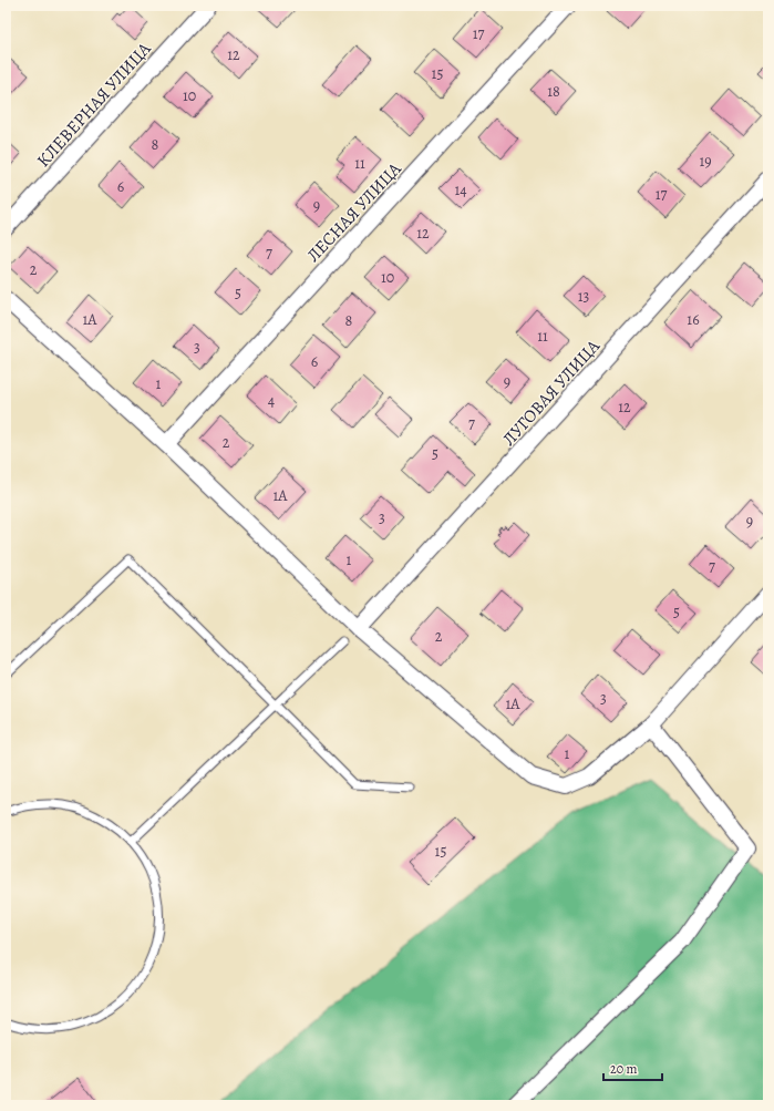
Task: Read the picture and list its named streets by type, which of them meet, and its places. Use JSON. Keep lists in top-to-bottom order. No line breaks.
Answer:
{"streets":{"street":["КЛЕВЕРНАЯ УЛИЦА","ЛЕСНАЯ УЛИЦА","ЛУГОВАЯ УЛИЦА"]},"house_numbers":["17","12","15","18","10","8","19","11","6","14","17","9","12","7","2","10","5","13","1А","16","8","11","3","6","9","1","4","12","7","2","5","1А","3","9","1","7","5","2","3","1А","1","15"],"scale_bar":"20 m"}
